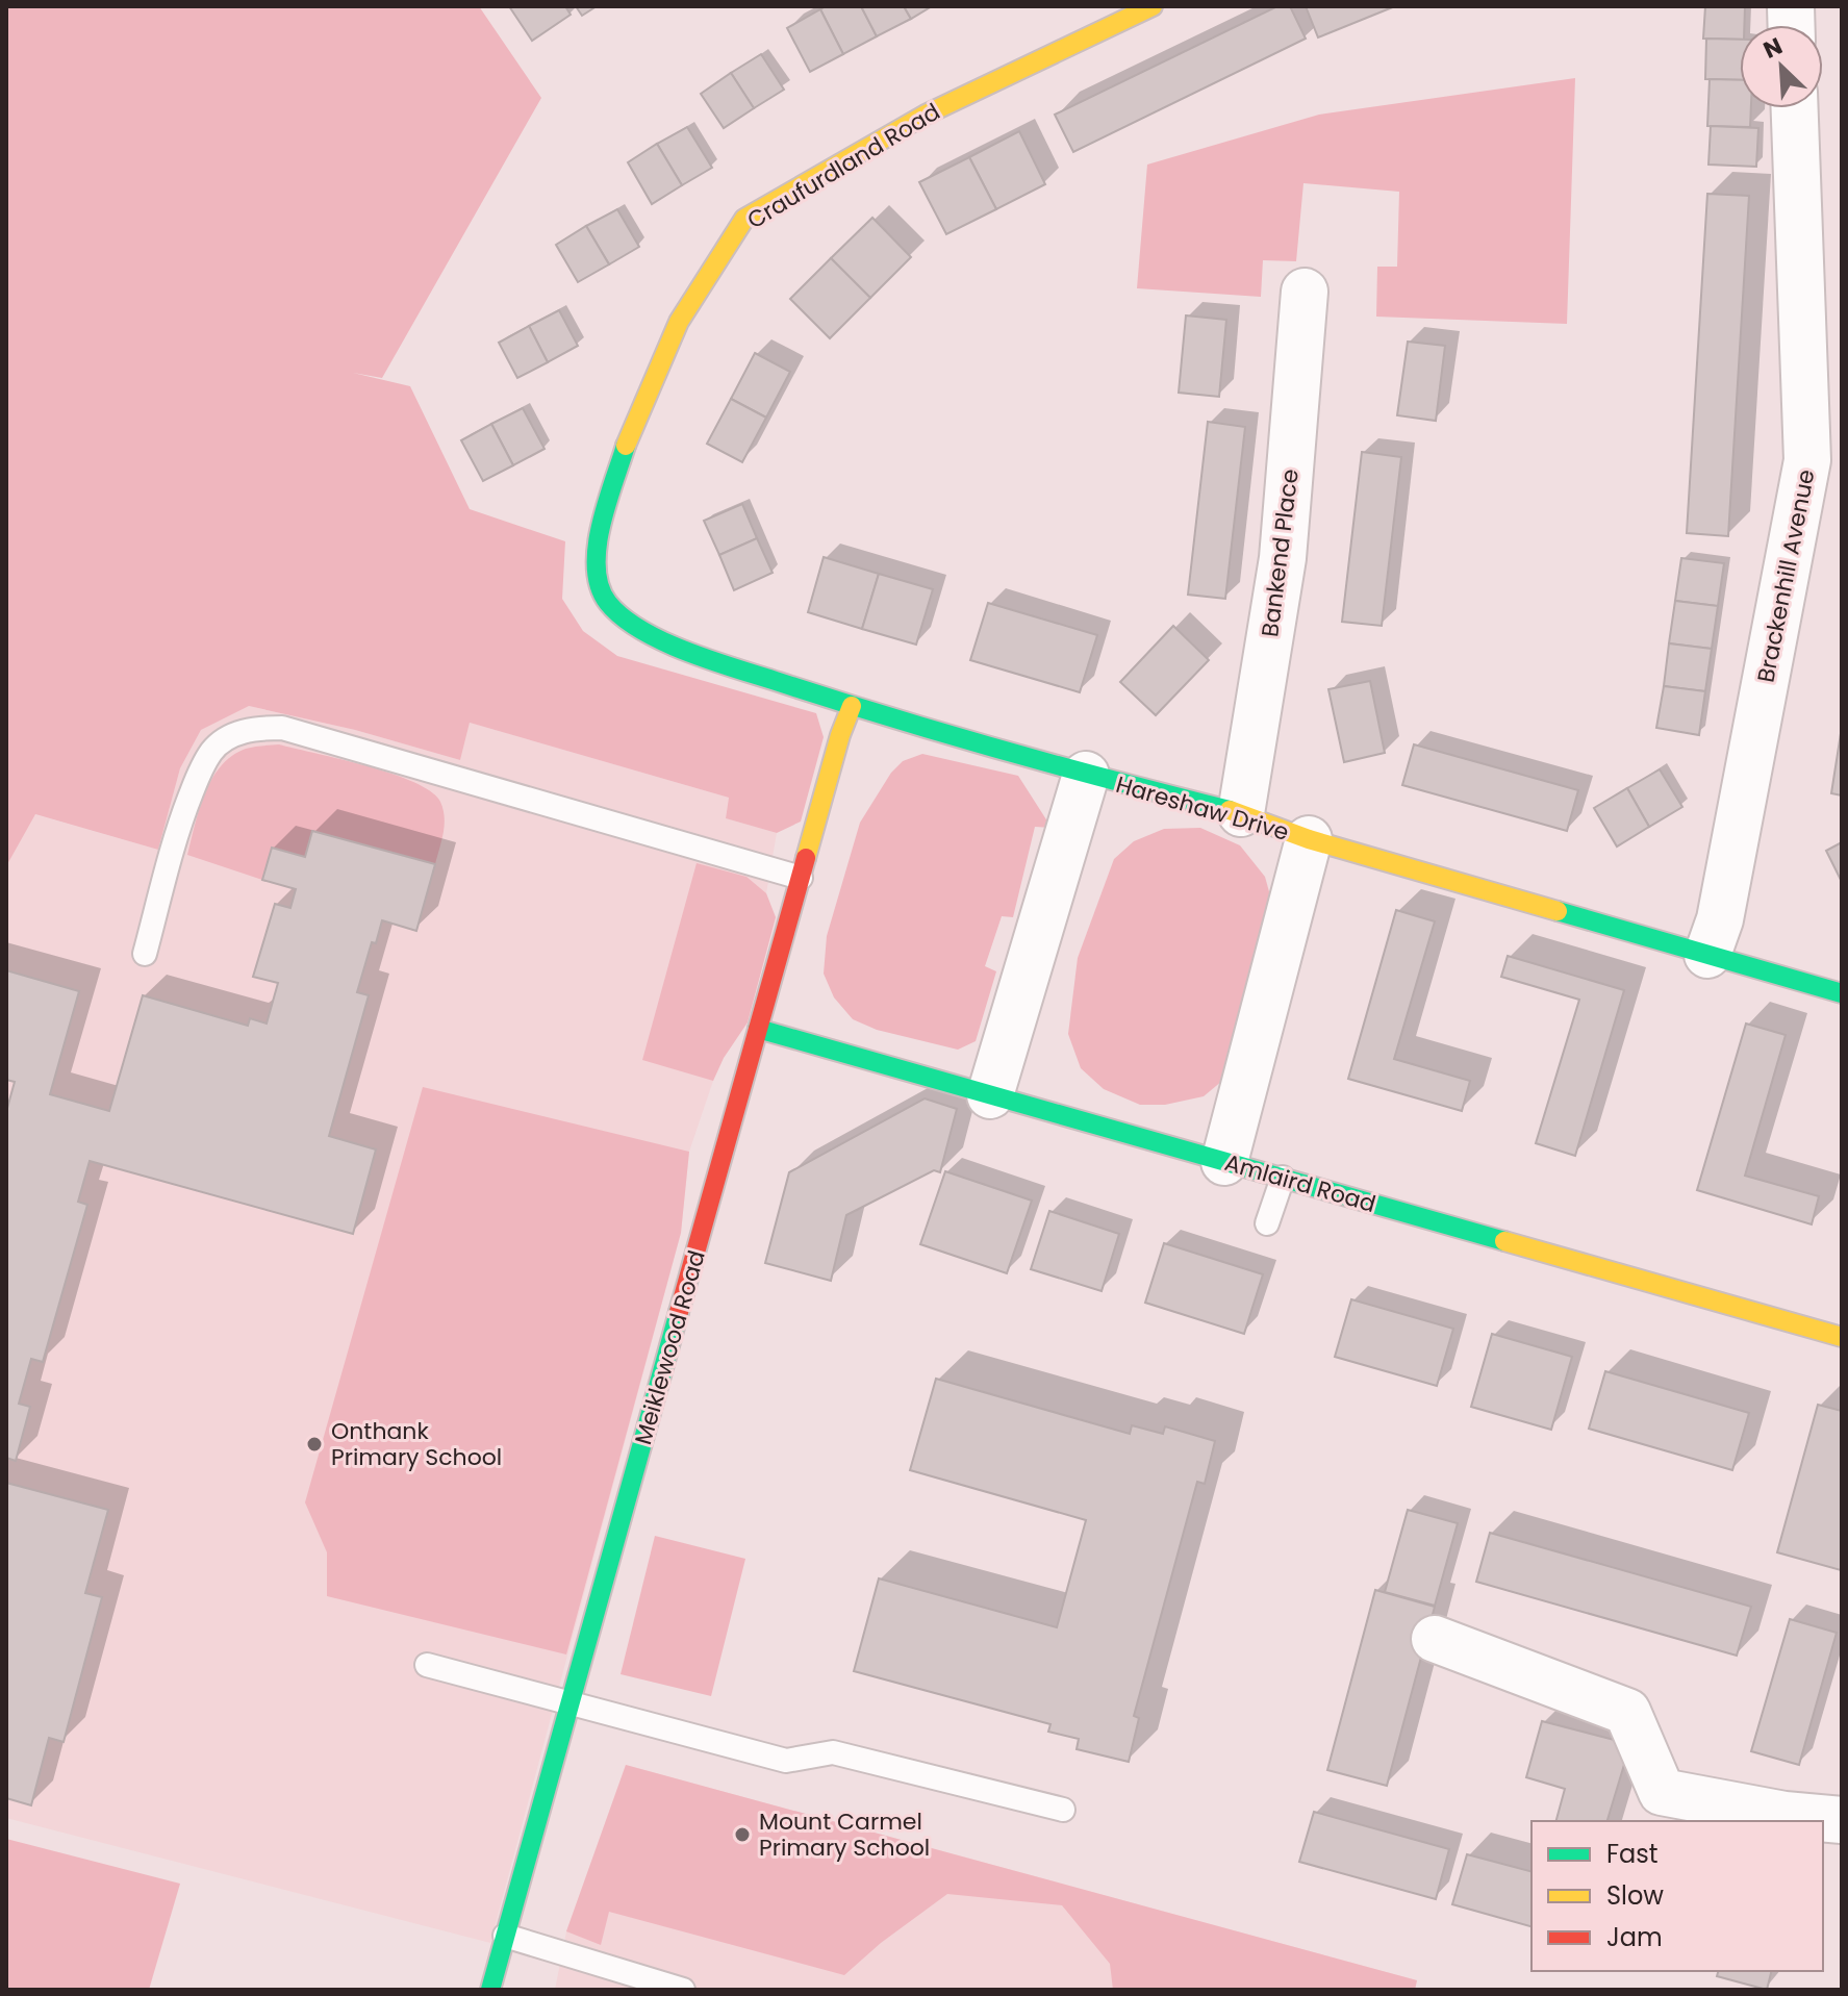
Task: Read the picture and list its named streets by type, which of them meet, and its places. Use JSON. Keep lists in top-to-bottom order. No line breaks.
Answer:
{"streets":{"street":["Craufurdland Road","Bankend Place","Brackenhill Avenue","Hareshaw Drive","Amlaird Road","Meiklewood Road"]},"crossings":[["Craufurdland Road","Hareshaw Drive"],["Bankend Place","Hareshaw Drive"],["Brackenhill Avenue","Hareshaw Drive"],["Hareshaw Drive","Meiklewood Road"],["Amlaird Road","Meiklewood Road"]],"places":["Onthank Primary School","Mount Carmel Primary School"],"legend":["Fast","Slow","Jam"],"north":"top left"}
